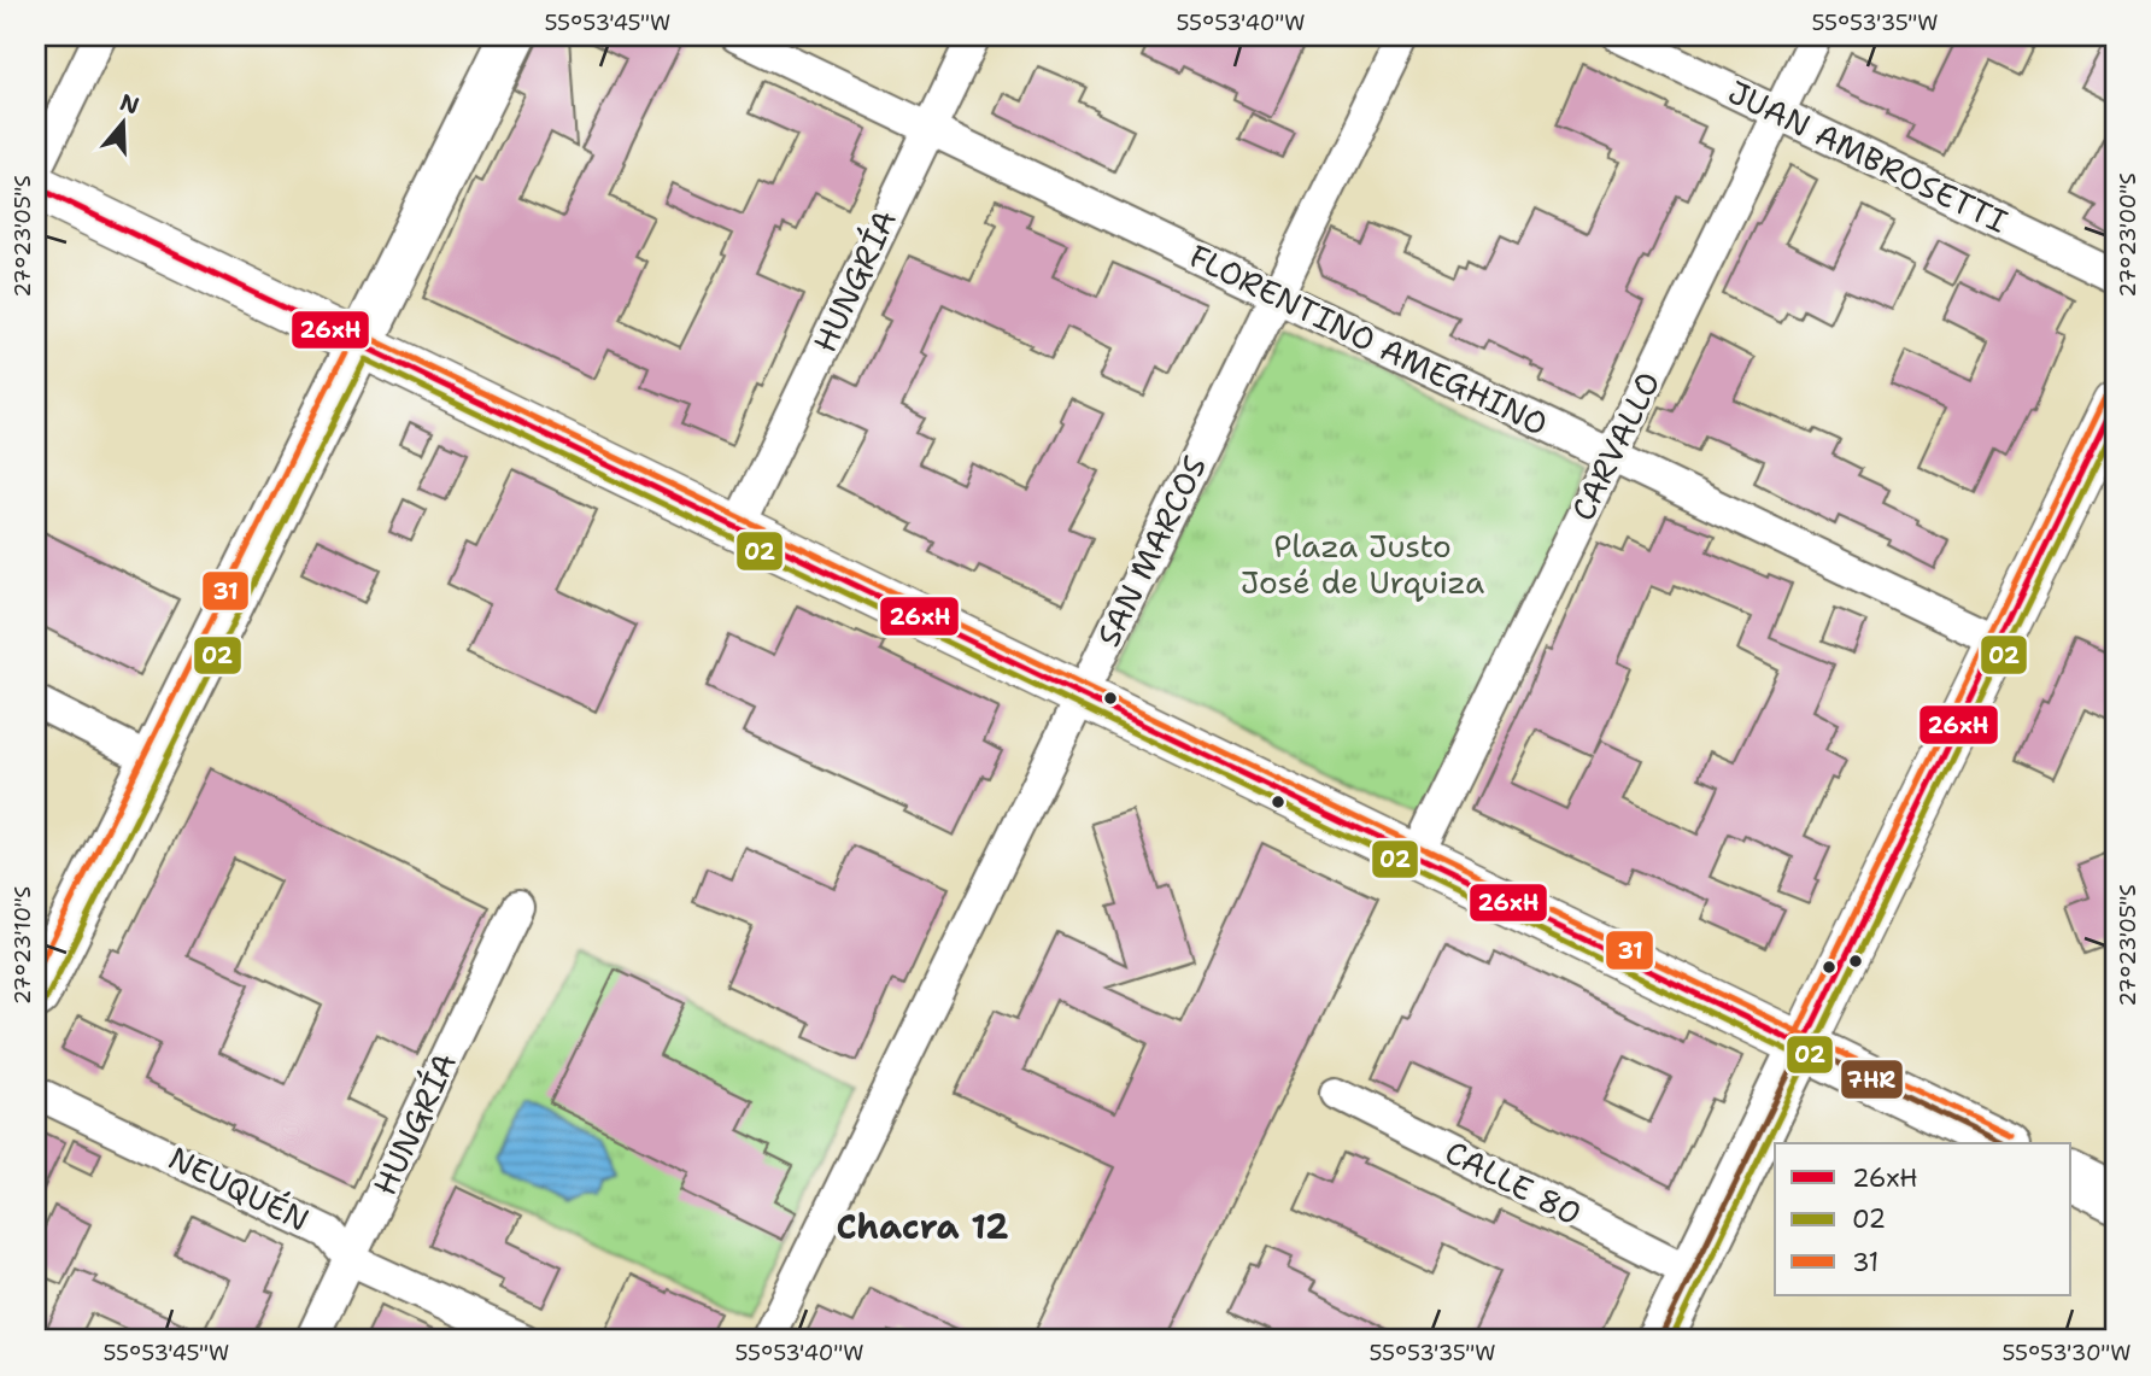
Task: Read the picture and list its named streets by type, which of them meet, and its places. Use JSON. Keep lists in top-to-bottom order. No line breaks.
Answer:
{"streets":{"street":["JUAN AMBROSETTI","HUNGRÍA","FLORENTINO AMEGHINO","CARVALLO","SAN MARCOS","CALLE 80","NEUQUÉN"]},"crossings":[["JUAN AMBROSETTI","CARVALLO"],["HUNGRÍA","FLORENTINO AMEGHINO"],["HUNGRÍA","NEUQUÉN"],["FLORENTINO AMEGHINO","CARVALLO"],["FLORENTINO AMEGHINO","SAN MARCOS"]],"districts":["Chacra 12"],"parks":["Plaza Justo José de Urquiza"],"lines":["transit line 26xH","transit line 31","transit line 02","transit line 7HR"],"legend":["26xH","02","31"],"north":"top","coordinates":["55°53'45\"W","55°53'40\"W","55°53'35\"W","27°23'00\"S","27°23'05\"S","27°23'10\"S","55°53'30\"W"]}
